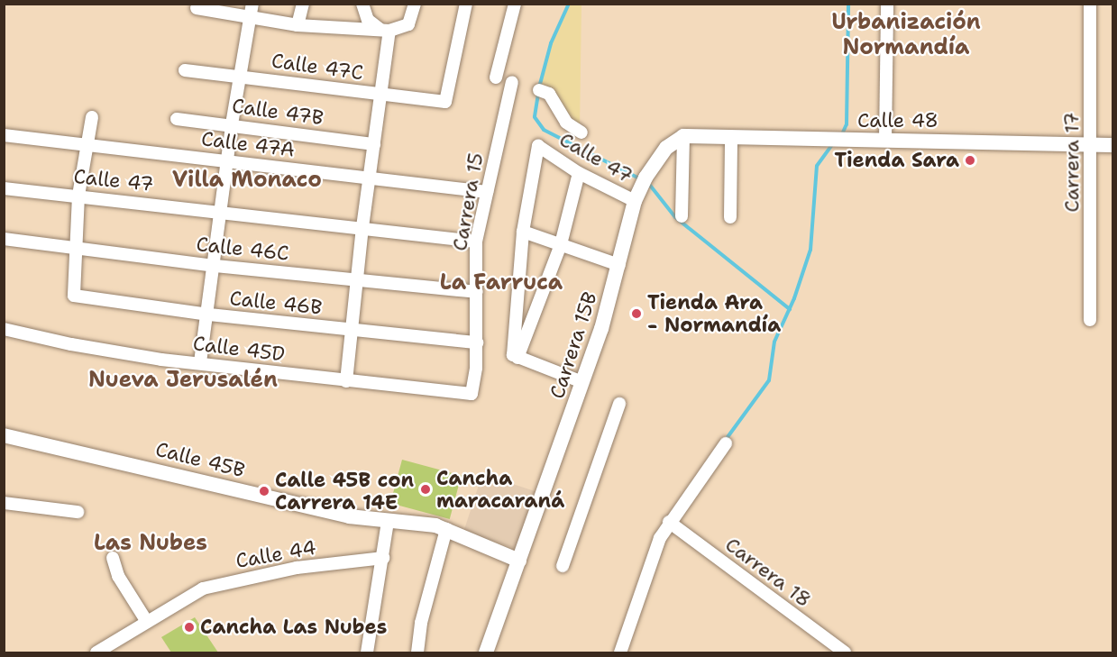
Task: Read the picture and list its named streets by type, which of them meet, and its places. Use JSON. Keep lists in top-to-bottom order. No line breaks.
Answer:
{"streets":{"street":["Calle 47C","Calle 47B","Calle 48","Calle 47A","Calle 47","Carrera 17","Carrera 15","Calle 46C","Calle 46B","Carrera 15B","Calle 45D","Calle 45B","Calle 44","Carrera 18"]},"crossings":[["Calle 48","Carrera 17"],["Calle 48","Carrera 15B"],["Calle 47A","Carrera 15"],["Calle 47","Carrera 15"],["Calle 47","Carrera 15B"],["Carrera 15","Calle 46C"],["Carrera 15","Calle 46B"],["Carrera 15","Calle 45D"],["Calle 46C","Calle 46B"],["Carrera 15B","Calle 45B"]],"districts":["Urbanización Normandía","Villa Monaco","La Farruca","Nueva Jerusalén","Las Nubes"],"places":["Tienda Sara","Tienda Ara - Normandía","Cancha maracaraná","Calle 45B con Carrera 14E","Cancha Las Nubes"]}
